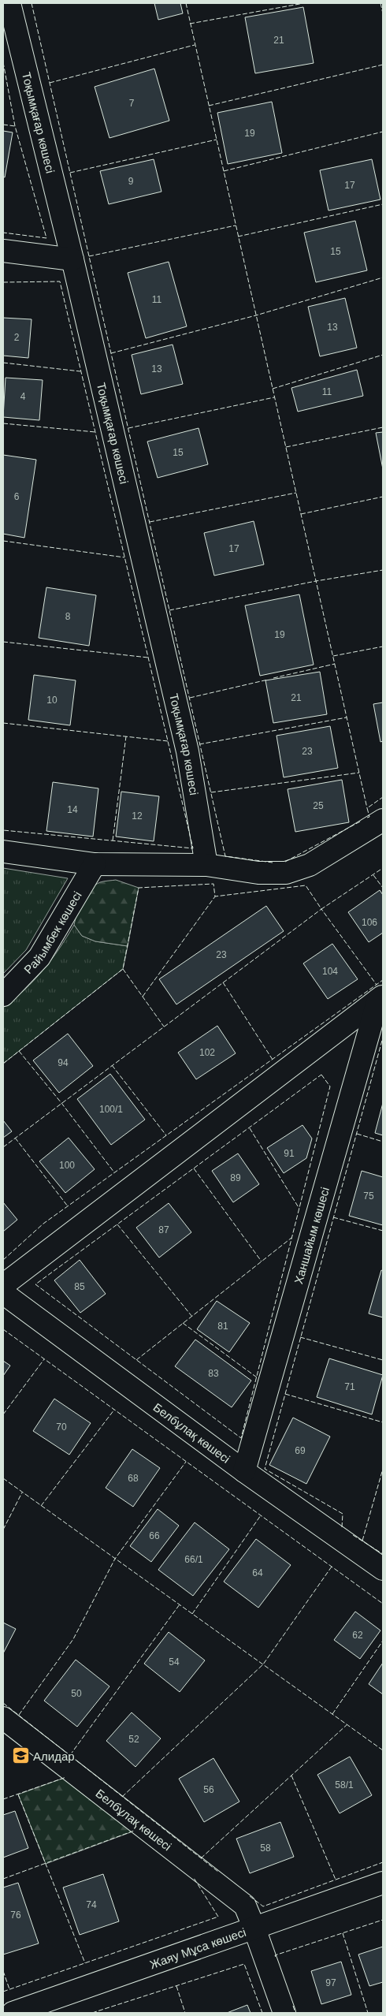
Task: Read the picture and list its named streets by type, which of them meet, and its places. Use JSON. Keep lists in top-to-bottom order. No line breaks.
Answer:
{"streets":{"street":["Тоқымқағар көшесі","Райымбек көшесі","Ханшайым көшесі","Белбұлақ көшесі","Жаяу Мұса көшесі"]},"crossings":[["Ханшайым көшесі","Белбұлақ көшесі"],["Белбұлақ көшесі","Жаяу Мұса көшесі"]],"places":{"school or university":["Алидар"]},"house_numbers":["21","7","19","9","17","15","11","13","2","13","11","4","15","6","17","8","19","21","10","23","25","14","12","106","23","104","102","94","100/1","91","100","89","75","87","85","81","83","71","70","69","68","66","66/1","64","62","54","50","52","58/1","56","58","74","76","97"]}
